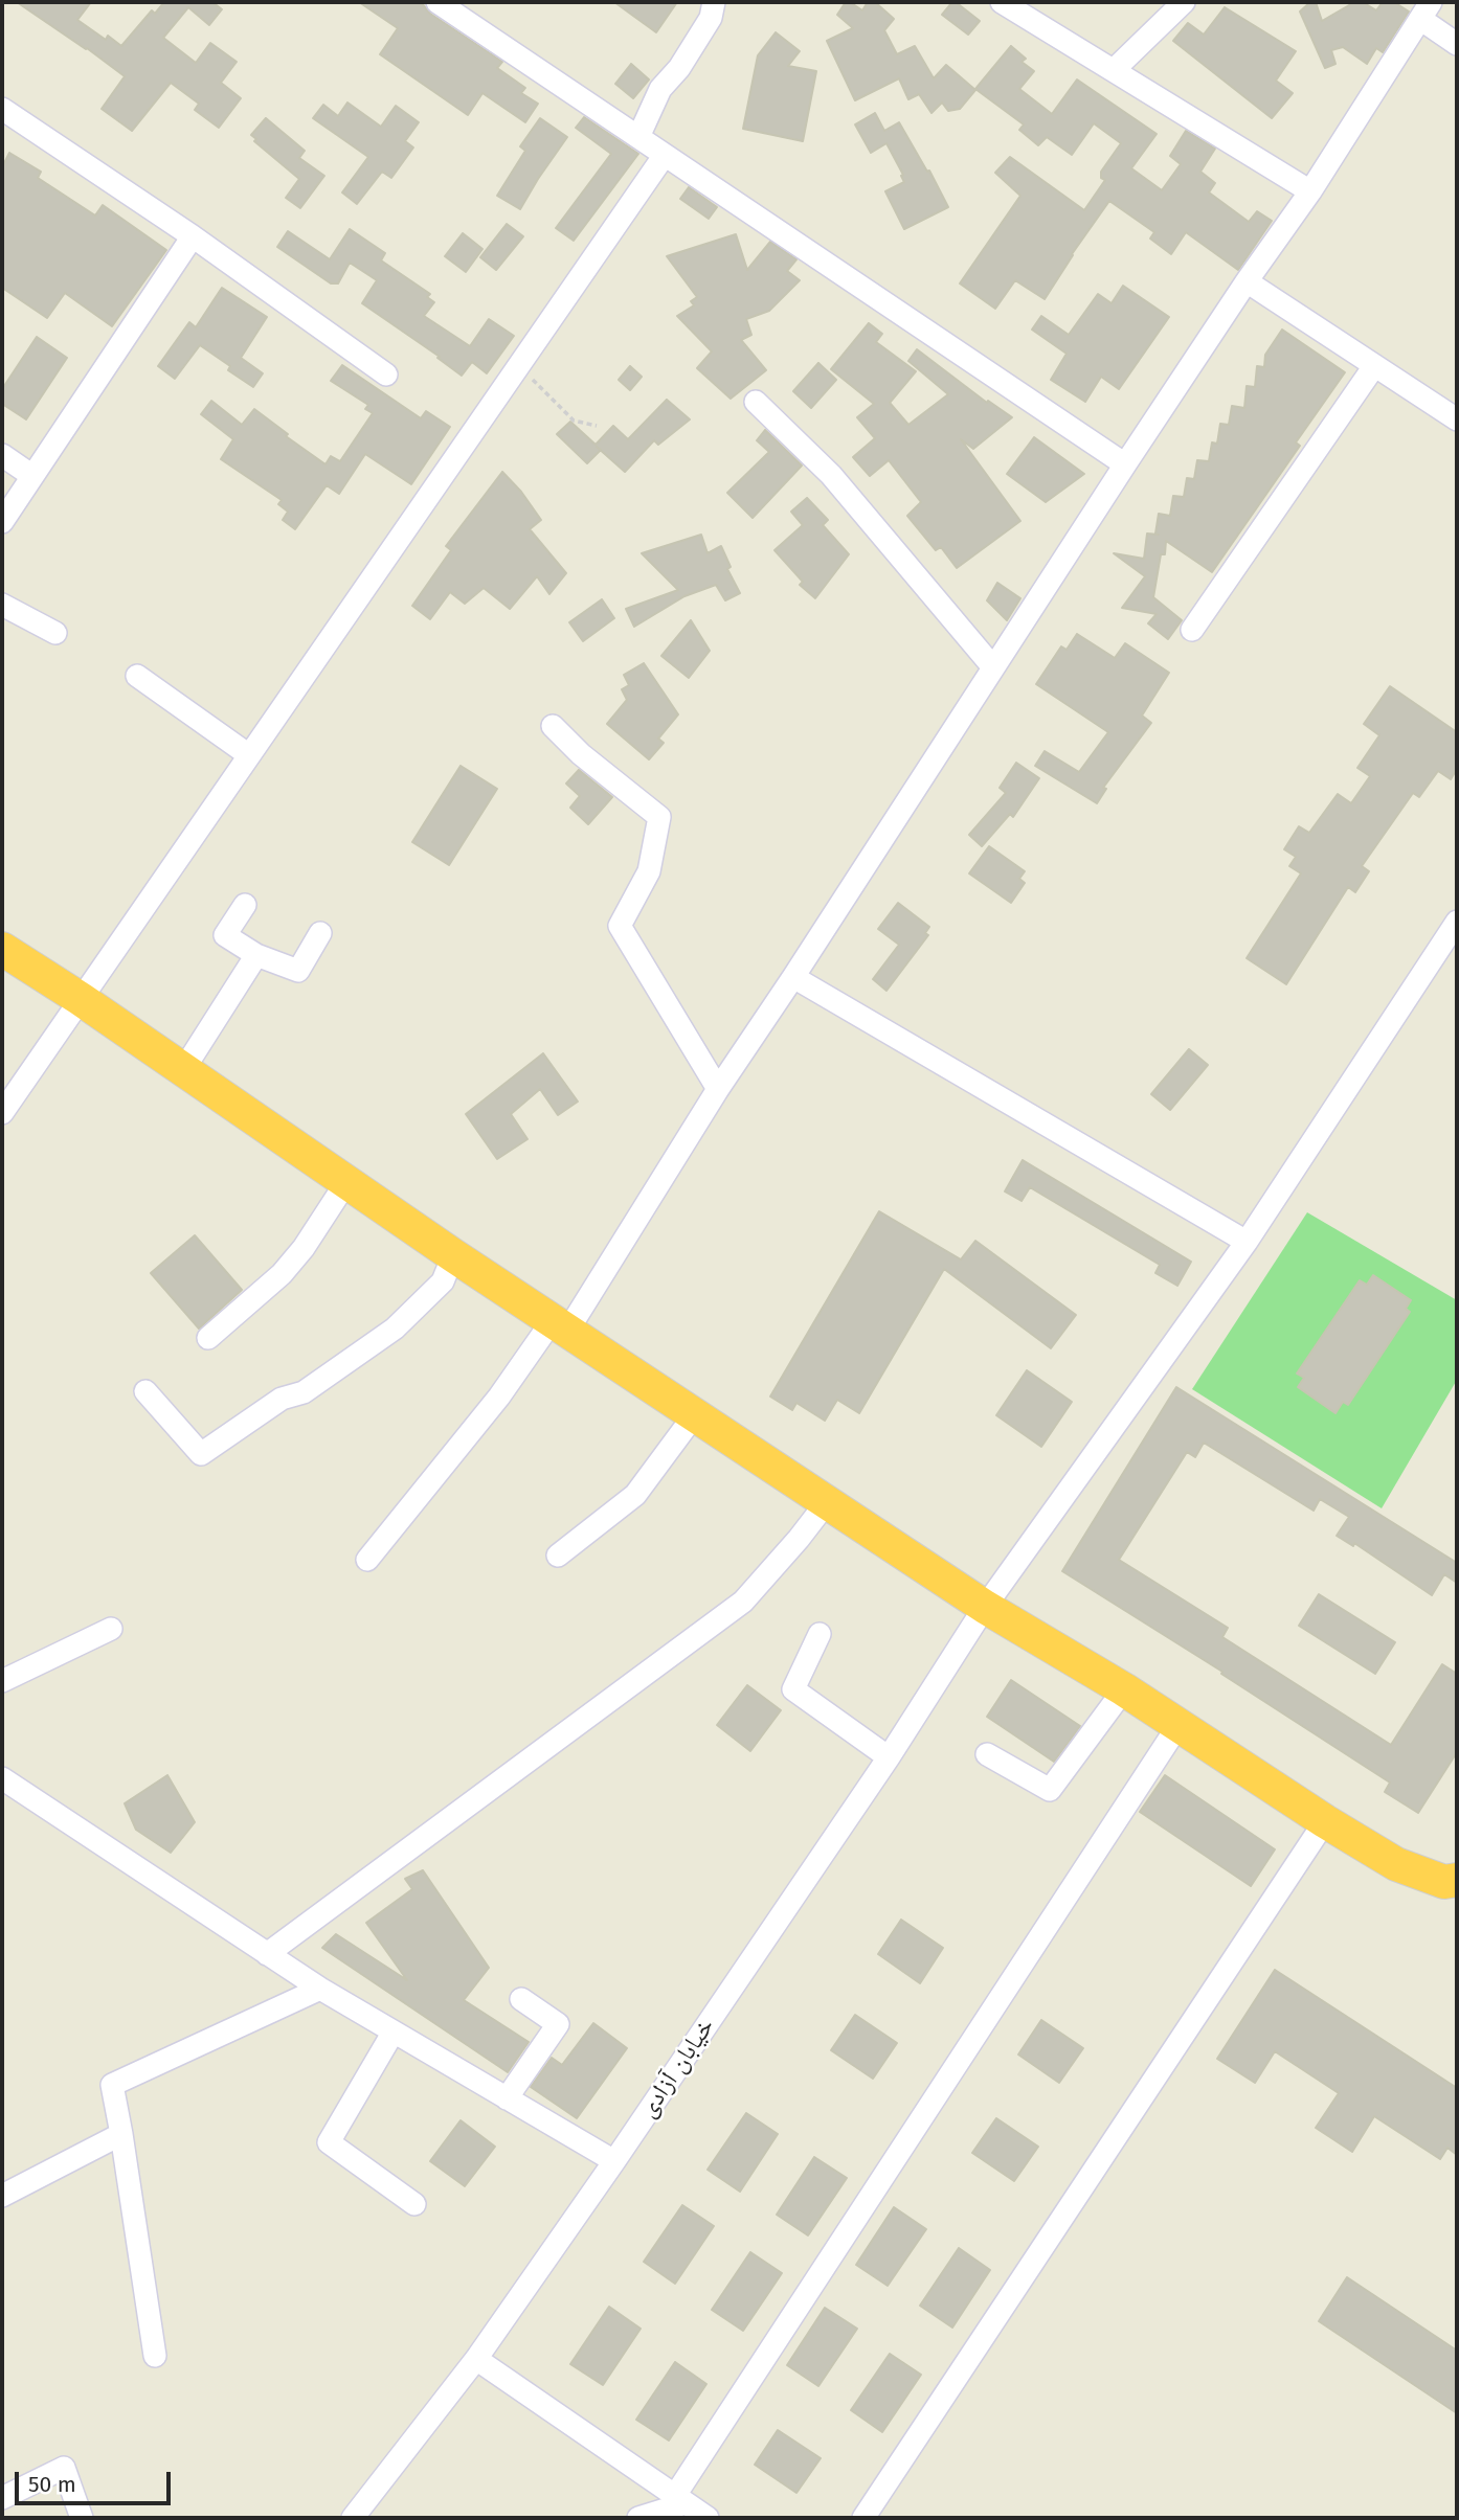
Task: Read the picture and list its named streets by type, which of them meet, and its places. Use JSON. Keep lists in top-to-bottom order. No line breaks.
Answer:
{"streets":{"street":["خیابان آزادی"]},"scale_bar":"50 m"}
